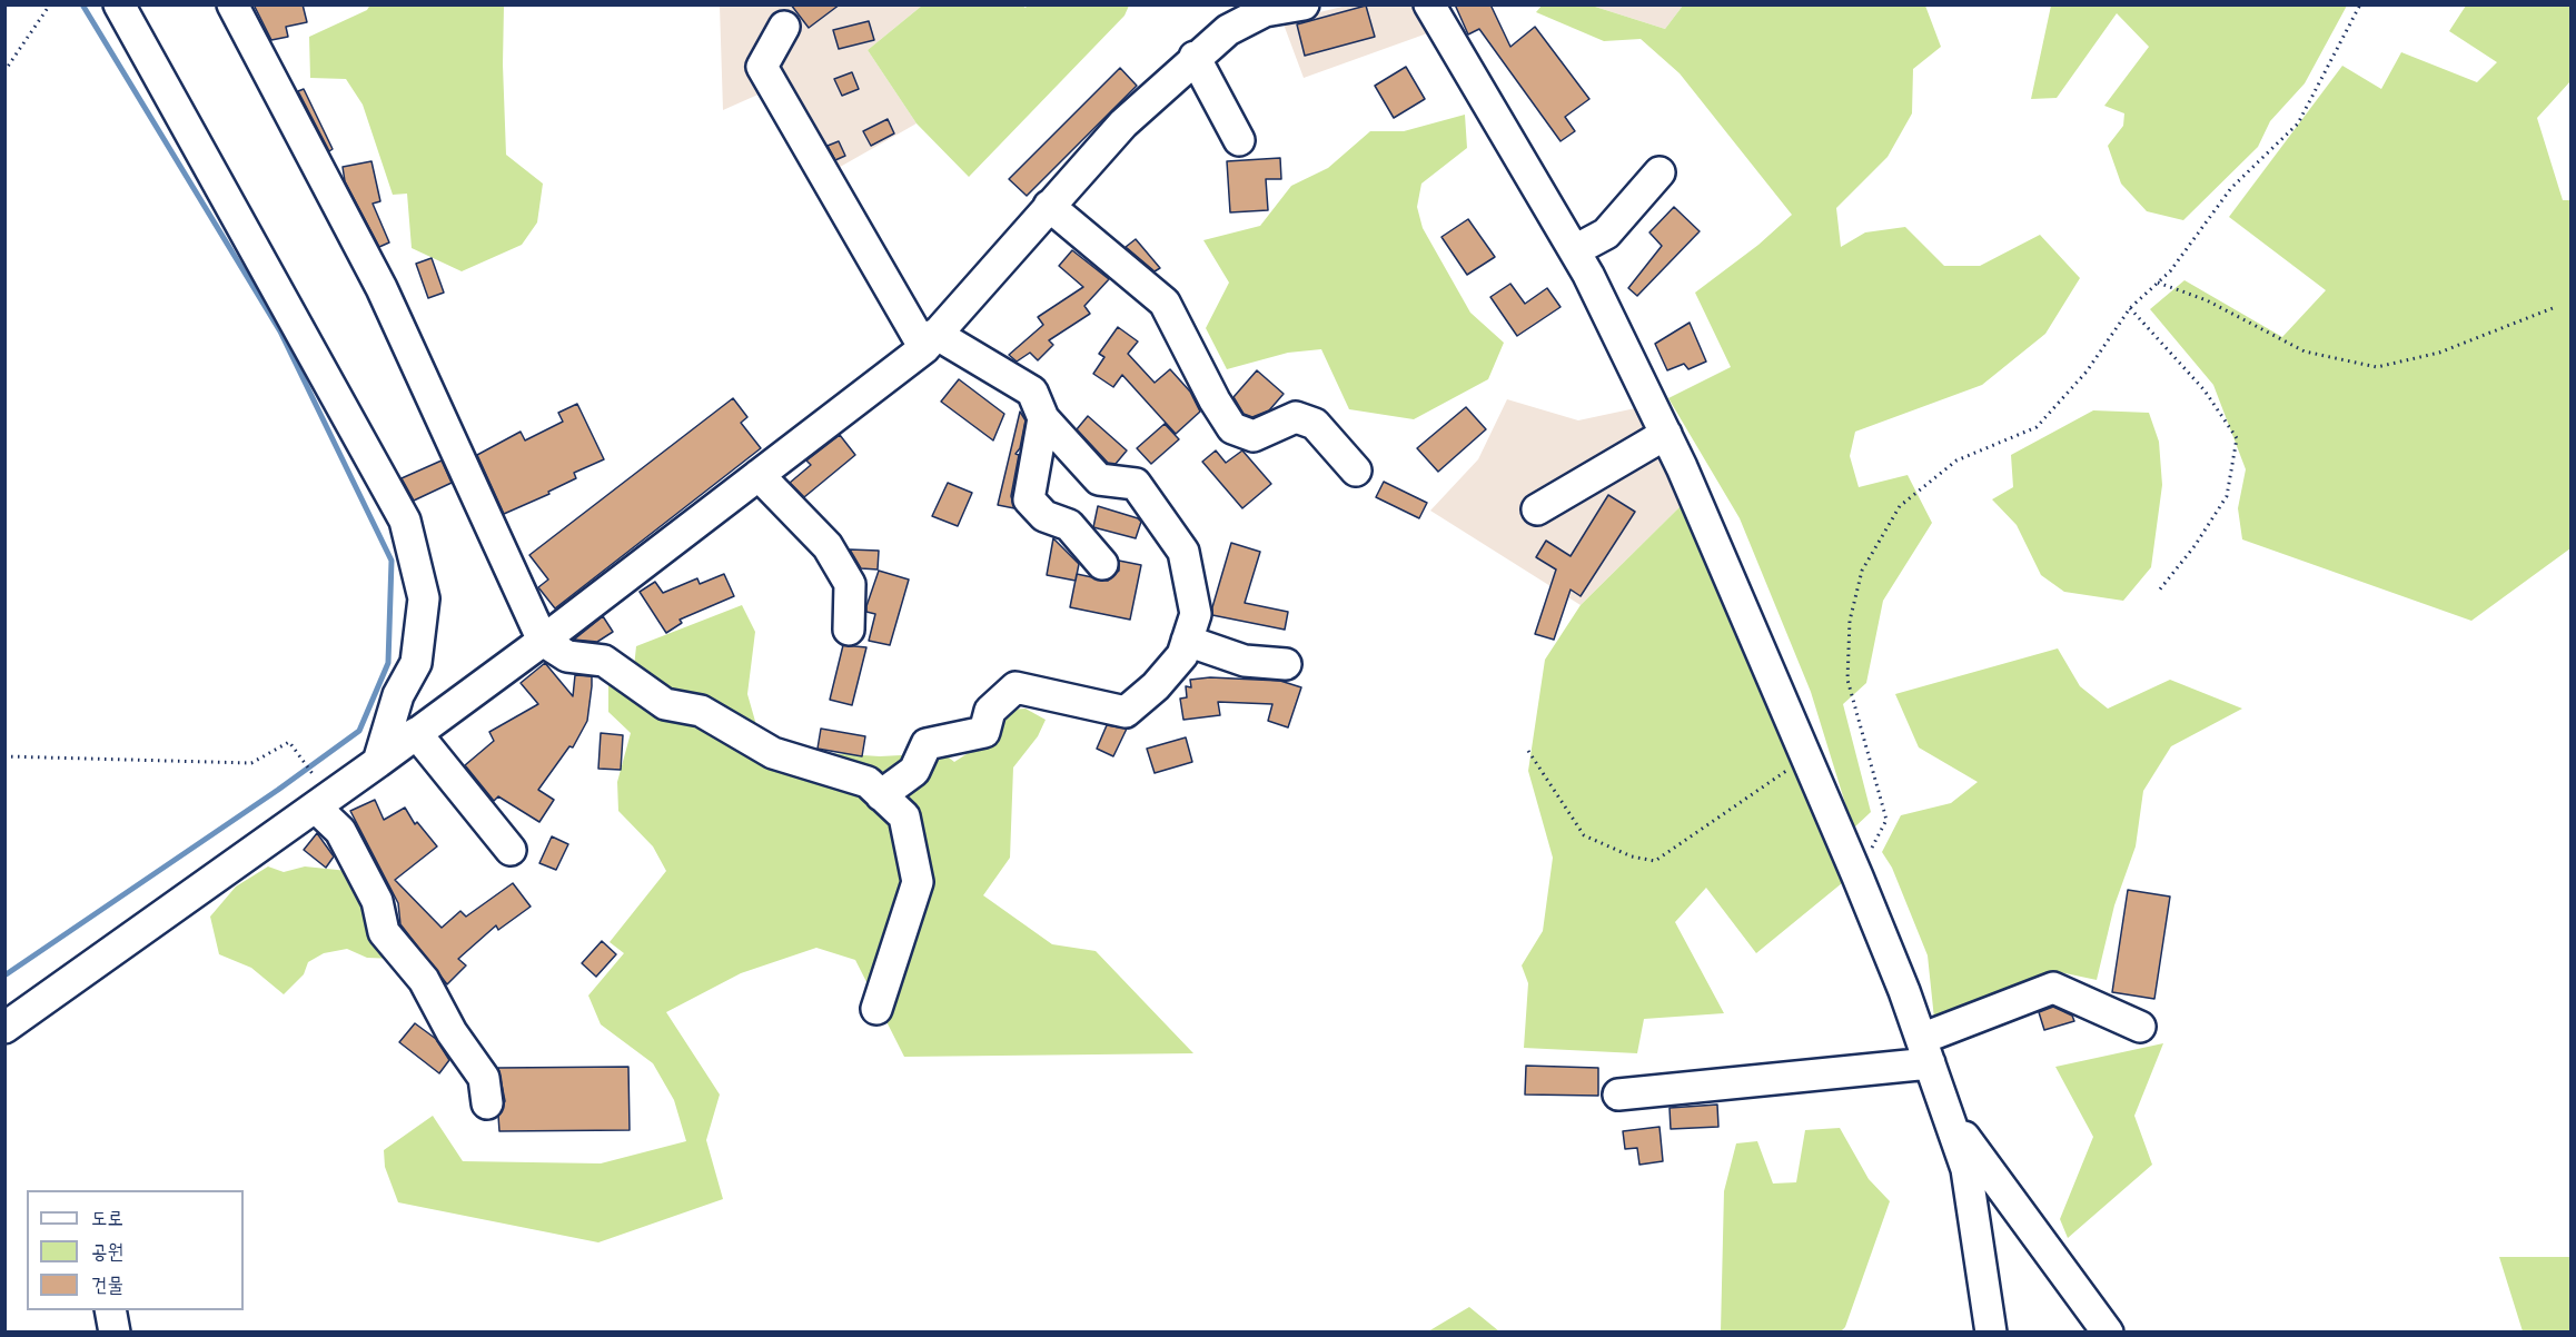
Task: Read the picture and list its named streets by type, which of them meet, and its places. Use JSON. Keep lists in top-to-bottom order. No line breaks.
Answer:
{"legend":["도로","공원","건물"]}
